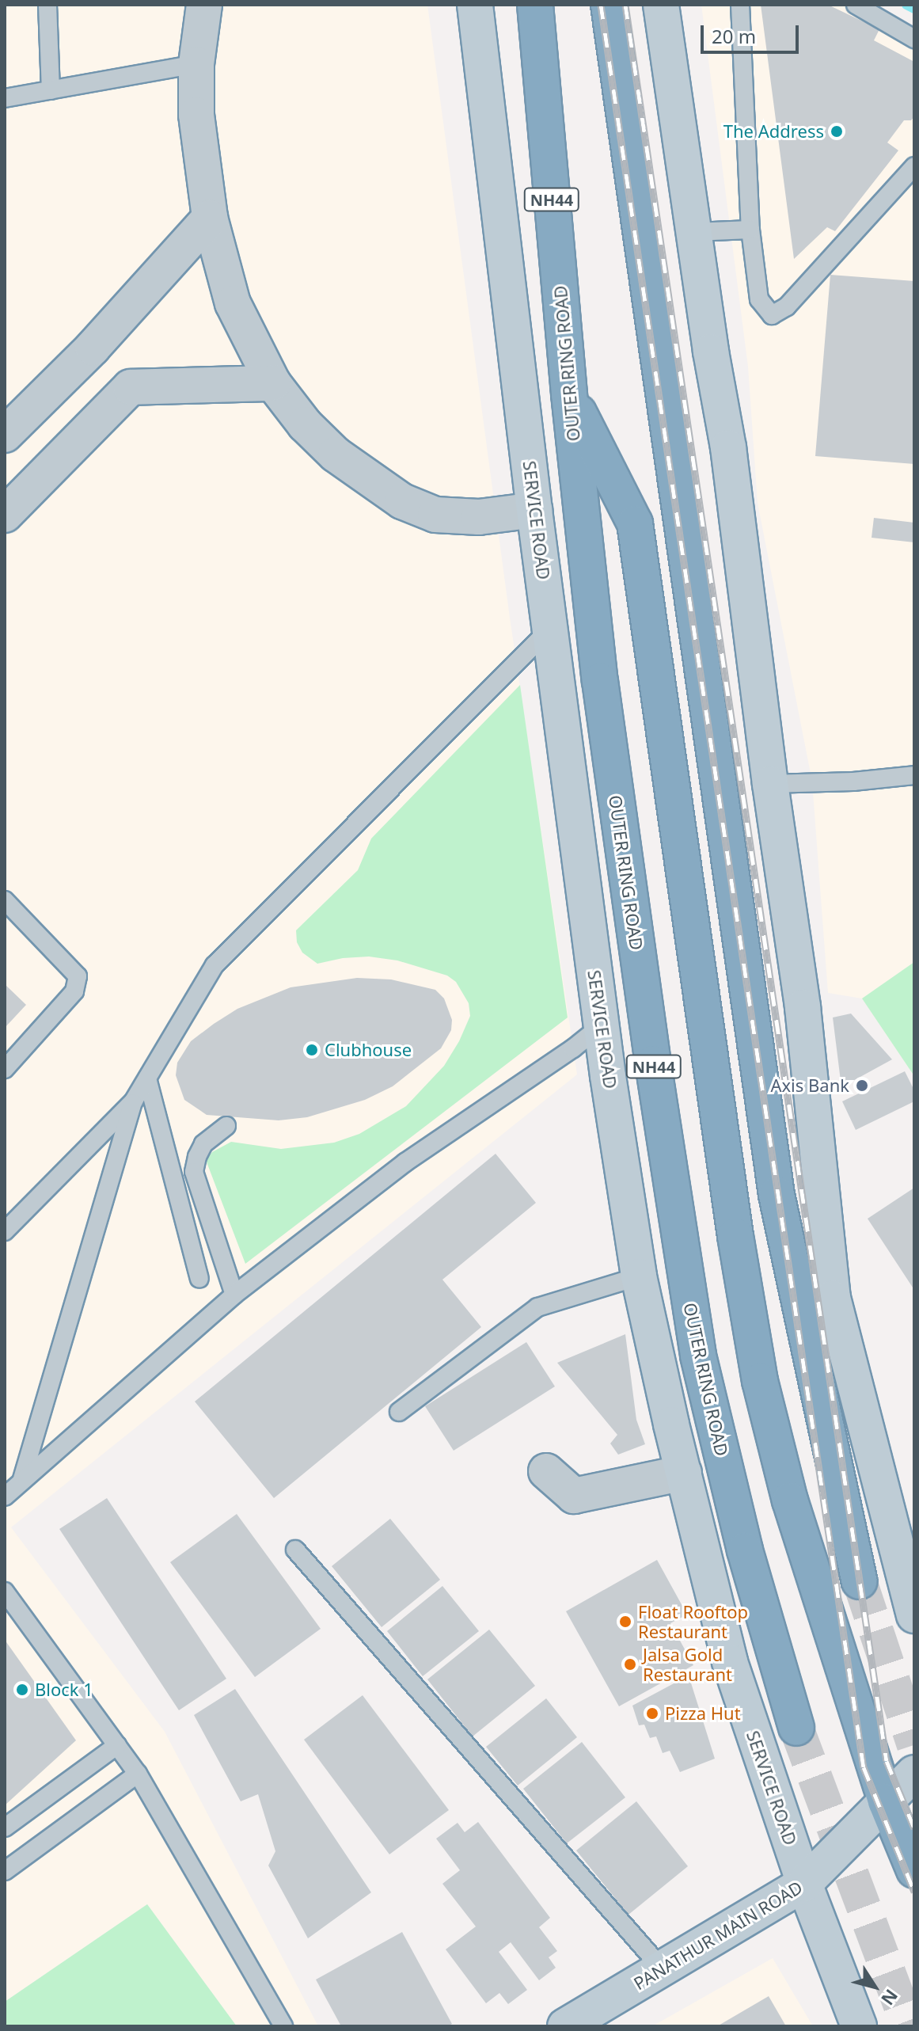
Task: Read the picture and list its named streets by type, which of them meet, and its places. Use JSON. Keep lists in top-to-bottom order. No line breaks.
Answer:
{"streets":{"highway":["NH44","OUTER RING ROAD"],"street":["SERVICE ROAD","PANATHUR MAIN ROAD"]},"crossings":[["SERVICE ROAD","PANATHUR MAIN ROAD"]],"places":["The Address","Clubhouse","Axis Bank","Float Rooftop Restaurant","Jalsa Gold Restaurant","Block 1","Pizza Hut"],"scale_bar":"20 m","north":"bottom right"}
